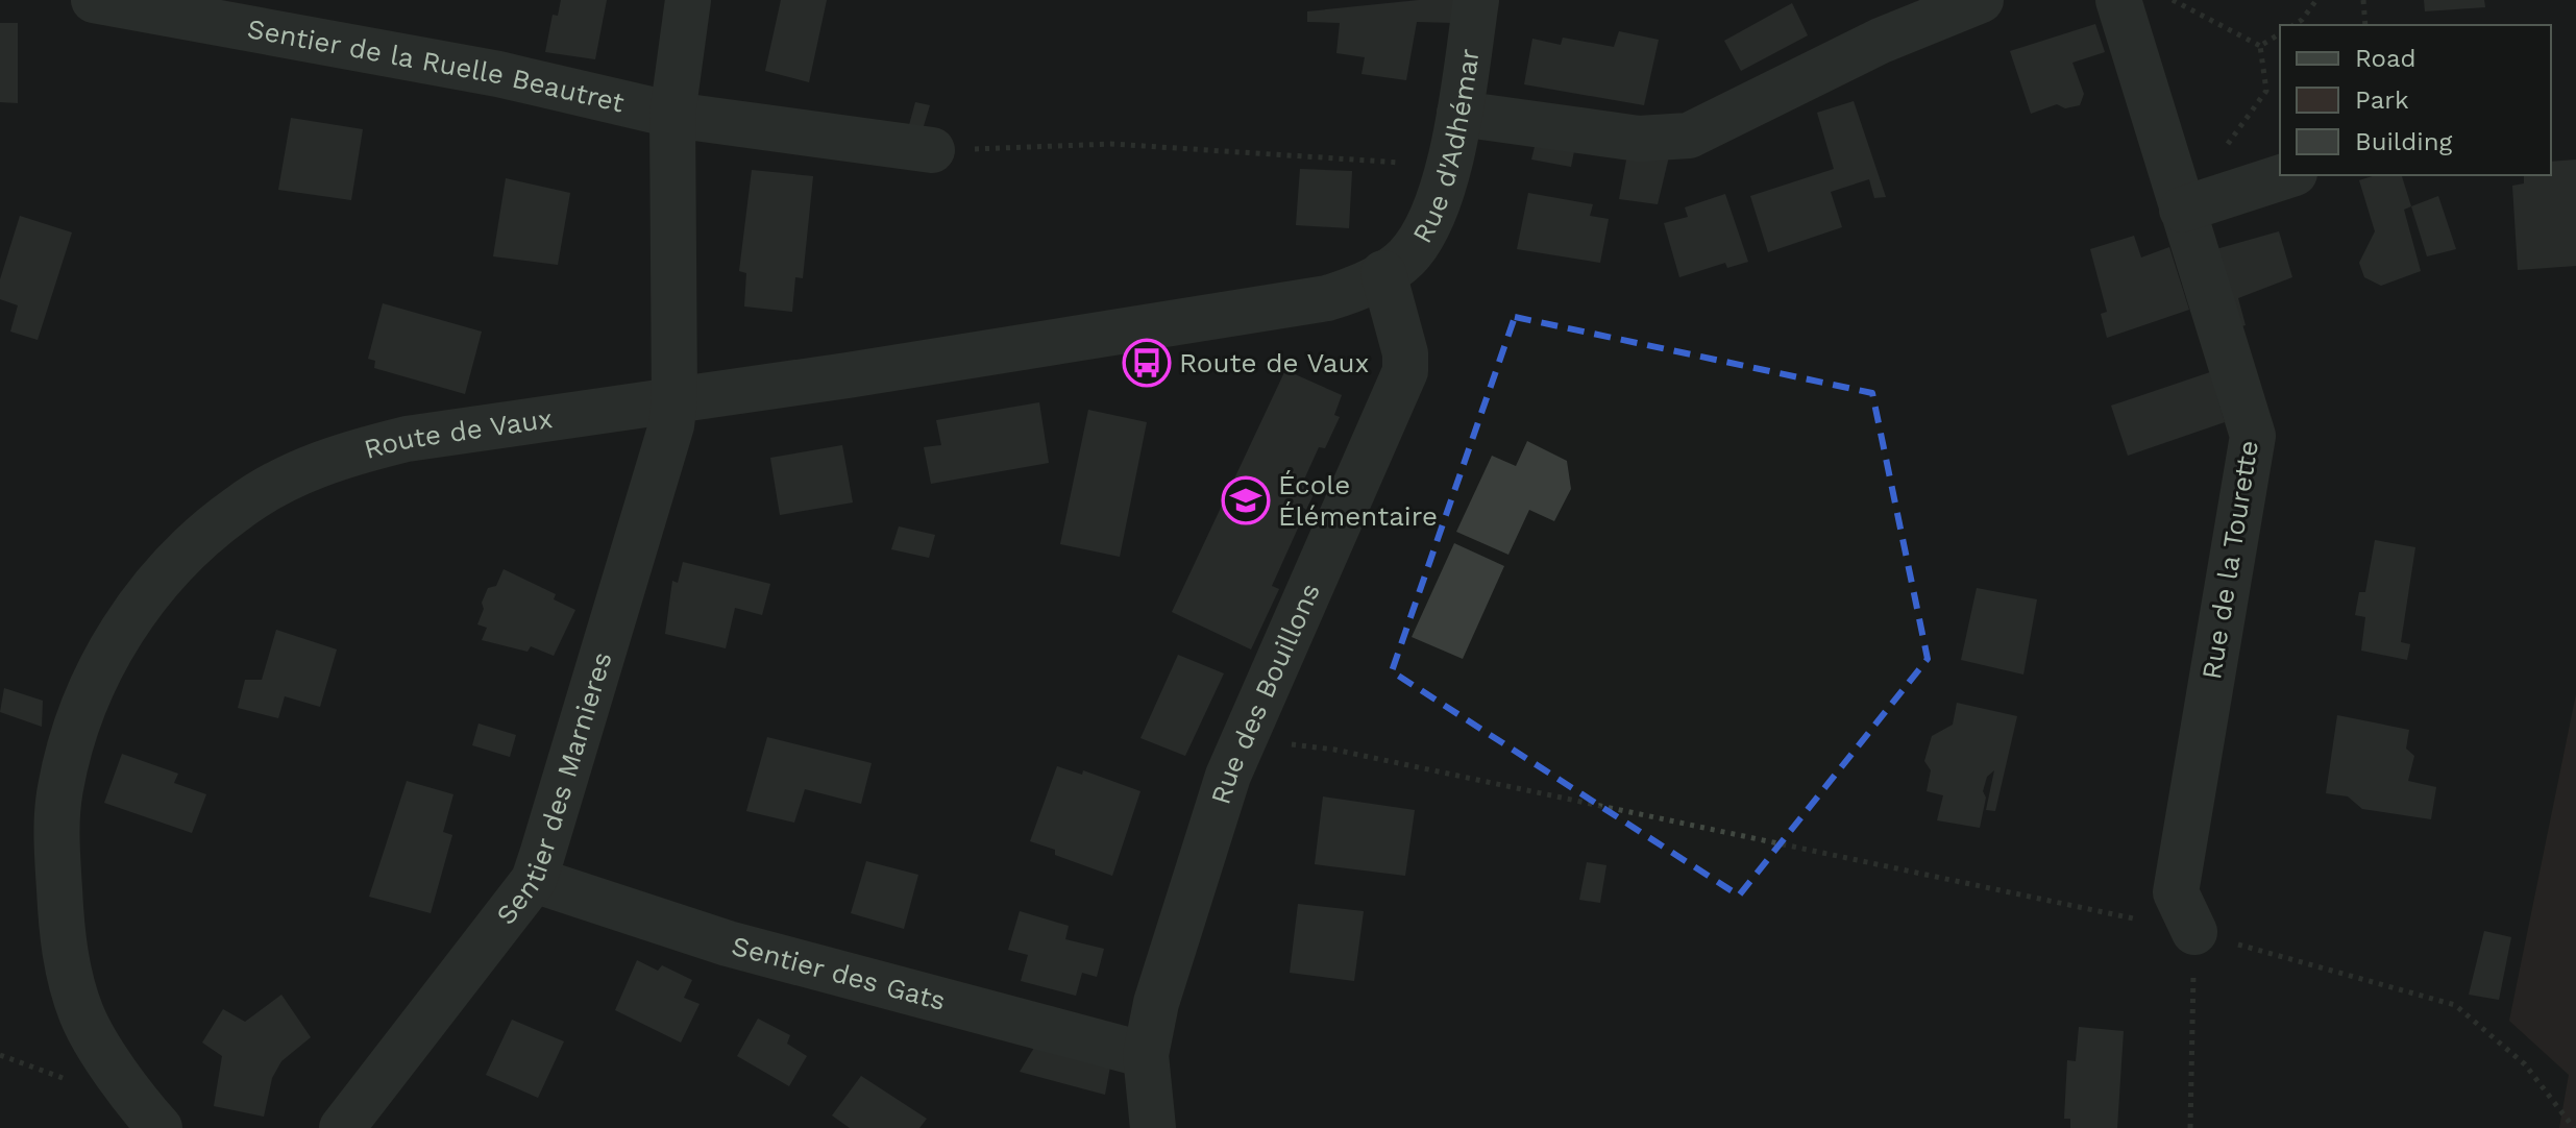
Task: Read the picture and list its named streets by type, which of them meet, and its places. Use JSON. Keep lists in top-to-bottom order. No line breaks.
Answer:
{"streets":{"street":["Sentier de la Ruelle Beautret","Rue d'Adhémar","Route de Vaux","Rue de la Tourette","Rue des Bouillons","Sentier des Marnieres","Sentier des Gats"]},"crossings":[["Sentier de la Ruelle Beautret","Sentier des Marnieres"],["Rue d'Adhémar","Route de Vaux"],["Rue d'Adhémar","Rue des Bouillons"],["Route de Vaux","Rue des Bouillons"],["Route de Vaux","Sentier des Marnieres"],["Rue des Bouillons","Sentier des Gats"],["Sentier des Marnieres","Sentier des Gats"]],"places":{"bus stop":["Route de Vaux"],"school or university":["École Élémentaire"]},"legend":["Road","Park","Building"]}
